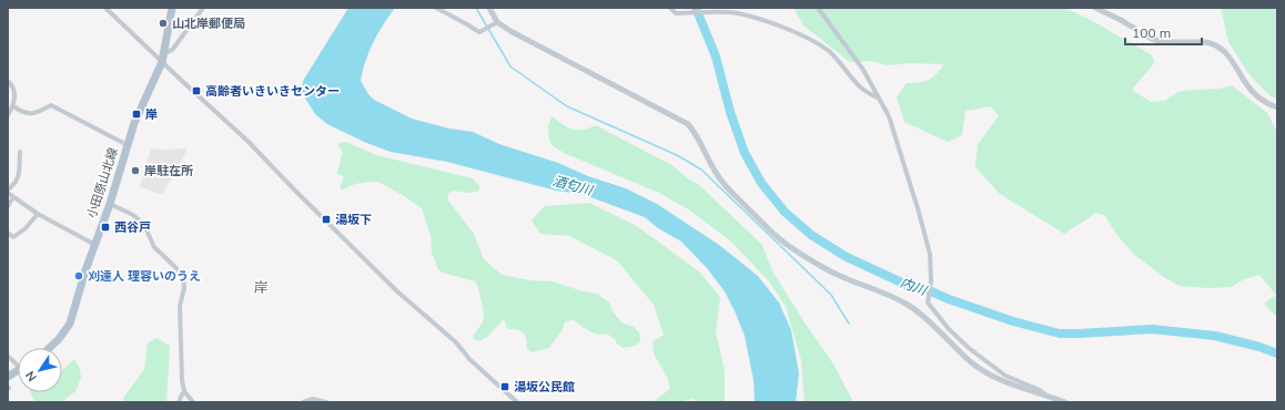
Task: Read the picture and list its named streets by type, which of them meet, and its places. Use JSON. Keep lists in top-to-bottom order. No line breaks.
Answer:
{"streets":{"main road":["小田原山北線"]},"districts":["岸"],"water":["酒匂川","内川"],"places":{"other":["山北岸郵便局","岸駐在所","刈達人 理容いのうえ"],"transit":["高齢者いきいきセンター","岸","湯坂下","西谷戸","湯坂公民館"]},"scale_bar":"100 m","north":"bottom left"}
